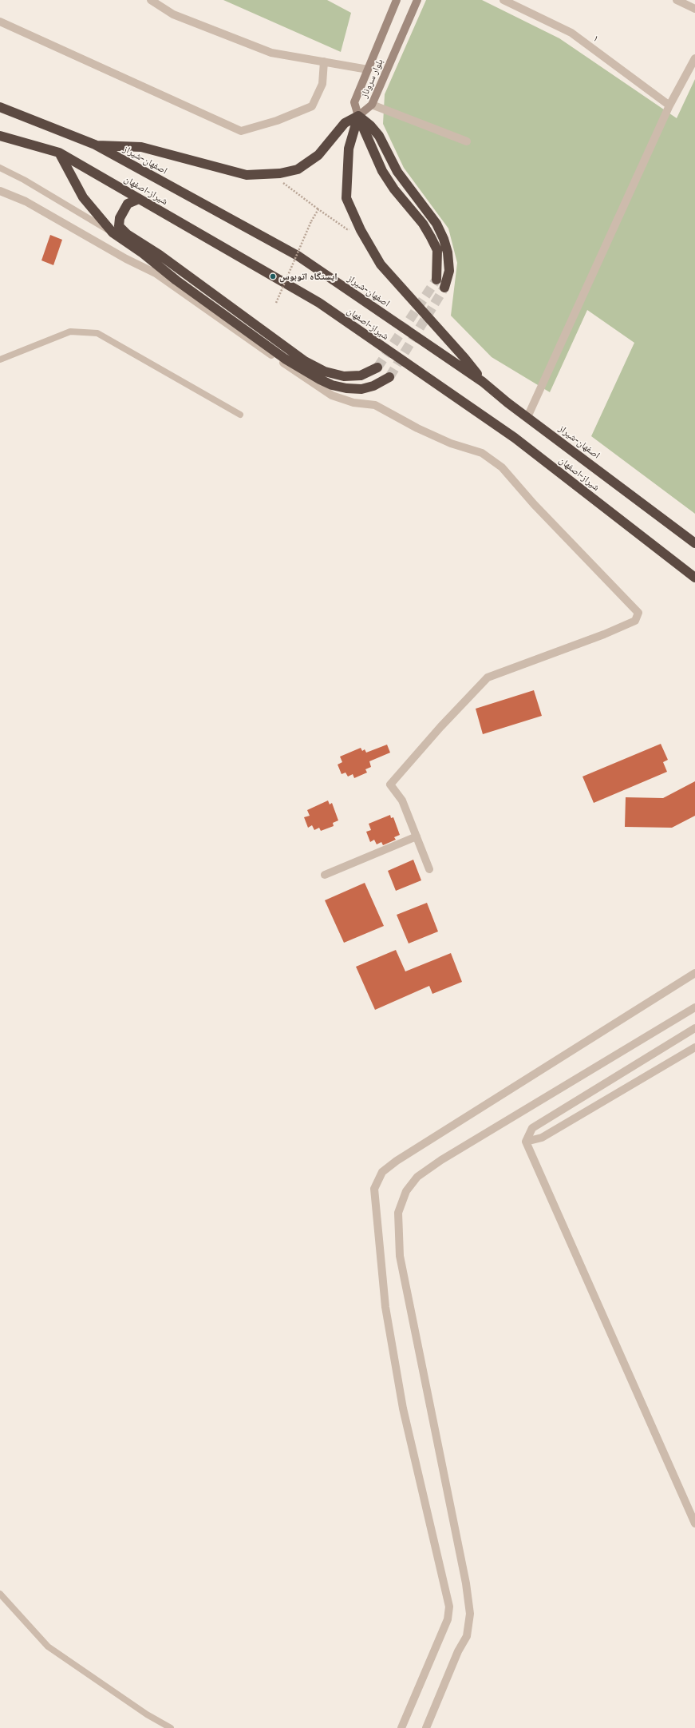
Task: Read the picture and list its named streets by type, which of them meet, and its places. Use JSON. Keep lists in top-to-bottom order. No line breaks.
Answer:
{"streets":{"highway":["اصفهان-شیراز","شیراز-اصفهان"],"street":["۱","بلوار سروناز"]},"places":["ایستگاه اتوبوس"]}
